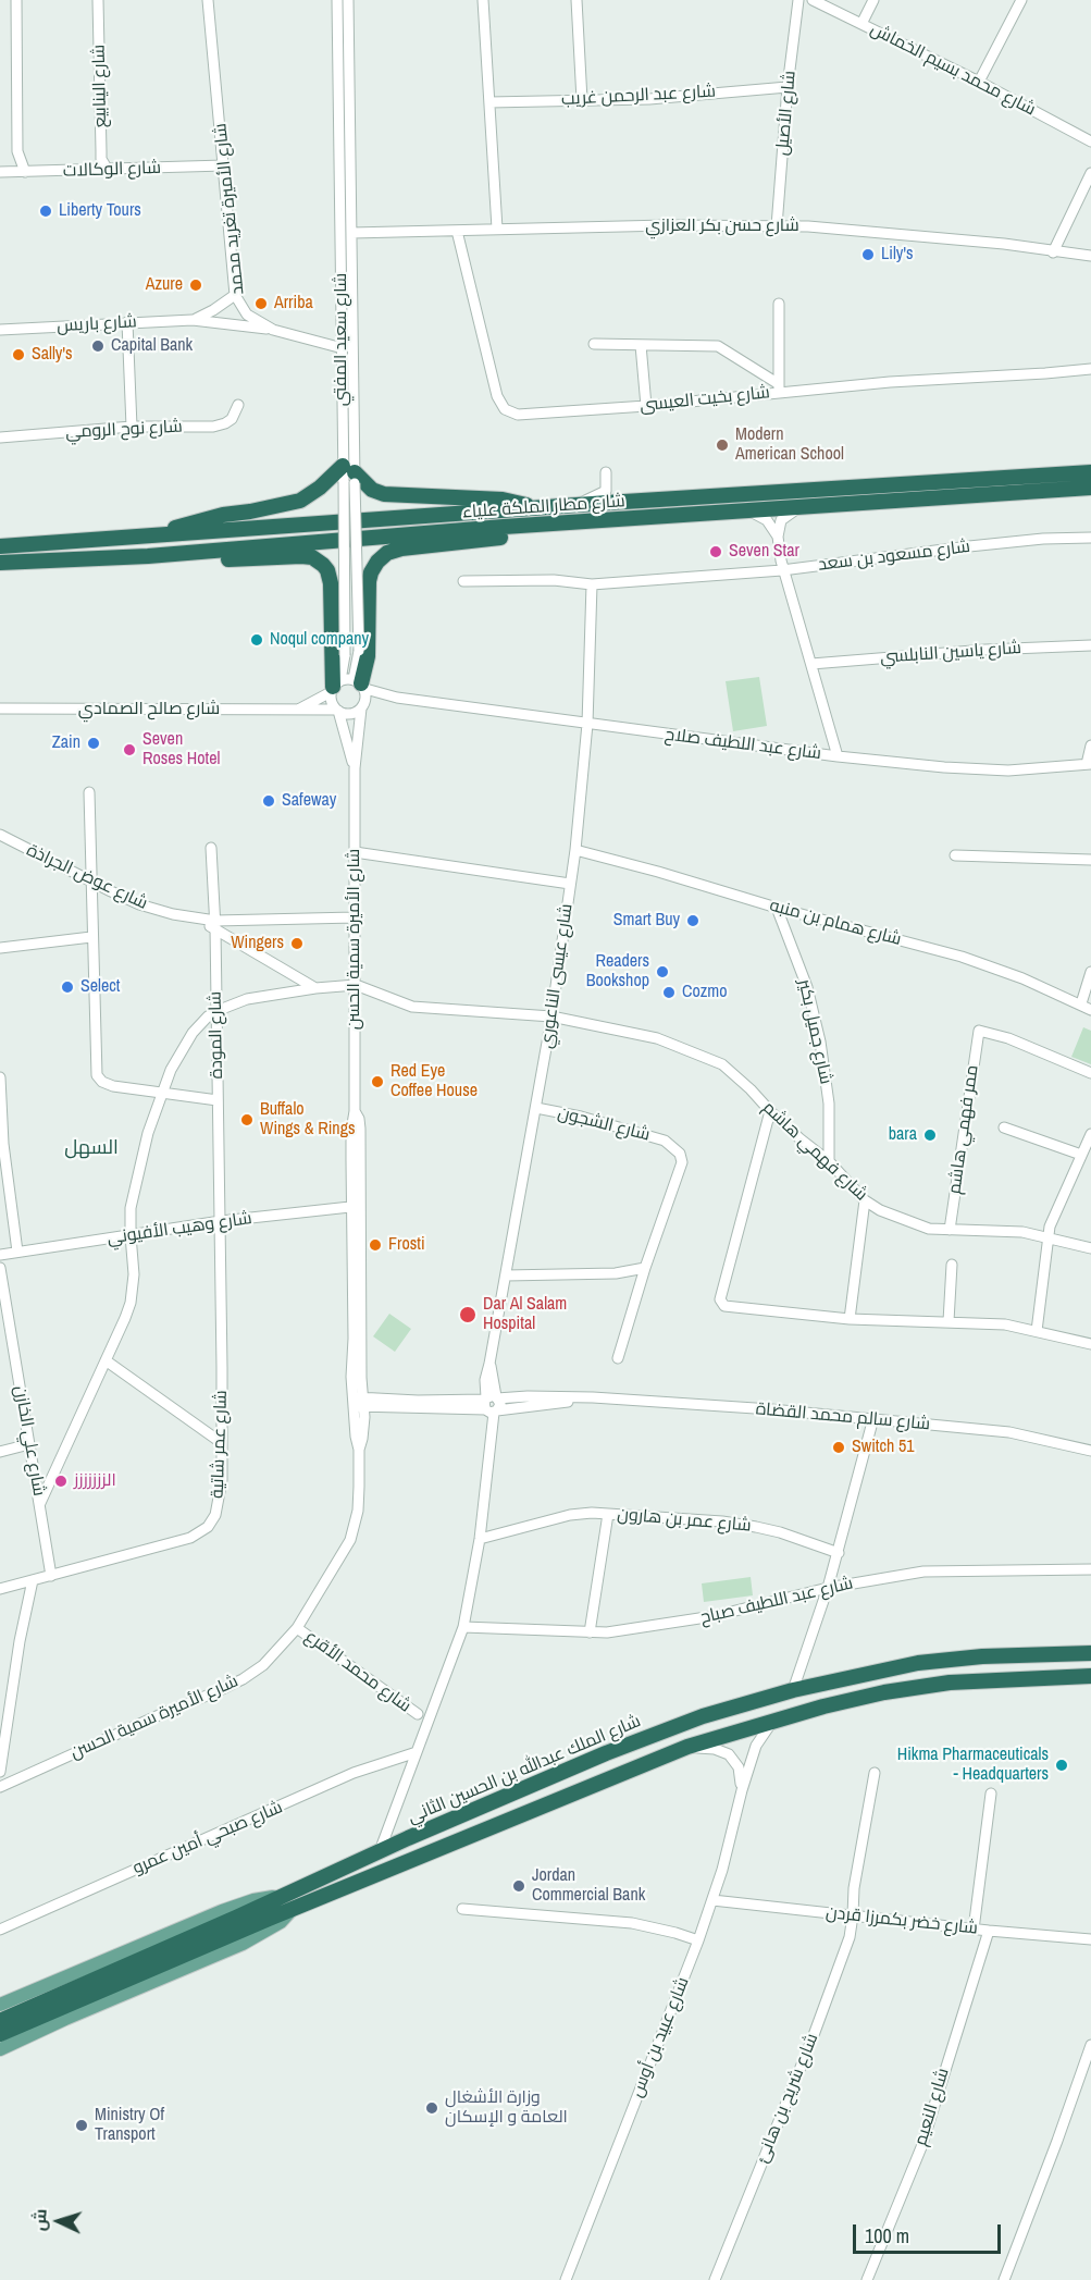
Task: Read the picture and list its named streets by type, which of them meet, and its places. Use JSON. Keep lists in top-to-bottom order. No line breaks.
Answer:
{"streets":{"highway":["شارع مطار الملكة علياء","شارع الملك عبدالله بن الحسين الثاني"],"street":["شارع محمد بسيم الخماش","شارع الينابيع","شارع عبد الرحمن غريب","شارع الأصيل","شارع الوكالات","شارع الأميرة تغريد محمد","شارع حسن بكر العزازي","شارع باريس","شارع سعيد المفتي","شارع بخيت العيسى","شارع نوح الرومي","شارع مسعود بن سعد","شارع ياسين النابلسي","شارع صالح الصمادي","شارع عبد اللطيف صلاح","شارع عوض الجراذة","شارع همام بن منبه","شارع الأميرة سمية الحسن","شارع عيسى الناعوري","شارع جميل بكير","شارع المودة","شارع الشجون","ممر فهمي هاشم","شارع فهمي هاشم","شارع وهيب الأفيوني","شارع سالم محمد القضاة","شارع علي الخازن","شارع عمر شاتية","شارع عمر بن هارون","شارع عبد اللطيف صباح","شارع محمد الأقرع","شارع صبحي أمين عمرو","شارع خضر بكمرزا قردن","شارع عبيد بن أوس","شارع شريح بن هانئ","شارع النعيم"]},"crossings":[["شارع الينابيع","شارع الوكالات"],["شارع عبد الرحمن غريب","شارع الأصيل"],["شارع الأصيل","شارع حسن بكر العزازي"],["شارع الوكالات","شارع الأميرة تغريد محمد"],["شارع الأميرة تغريد محمد","شارع باريس"],["شارع الأميرة تغريد محمد","شارع سعيد المفتي"],["شارع حسن بكر العزازي","شارع سعيد المفتي"],["شارع حسن بكر العزازي","شارع بخيت العيسى"],["شارع سعيد المفتي","شارع صالح الصمادي"],["شارع سعيد المفتي","شارع عبد اللطيف صلاح"],["شارع سعيد المفتي","شارع الأميرة سمية الحسن"],["شارع مسعود بن سعد","شارع عيسى الناعوري"],["شارع صالح الصمادي","شارع عبد اللطيف صلاح"],["شارع صالح الصمادي","شارع الأميرة سمية الحسن"],["شارع عبد اللطيف صلاح","شارع الأميرة سمية الحسن"],["شارع عبد اللطيف صلاح","شارع عيسى الناعوري"],["شارع عوض الجراذة","شارع الأميرة سمية الحسن"],["شارع عوض الجراذة","شارع المودة"],["شارع همام بن منبه","شارع عيسى الناعوري"],["شارع همام بن منبه","شارع جميل بكير"],["شارع الأميرة سمية الحسن","شارع فهمي هاشم"],["شارع الأميرة سمية الحسن","شارع وهيب الأفيوني"],["شارع الأميرة سمية الحسن","شارع سالم محمد القضاة"],["شارع الأميرة سمية الحسن","شارع محمد الأقرع"],["شارع عيسى الناعوري","شارع الشجون"],["شارع عيسى الناعوري","شارع فهمي هاشم"],["شارع عيسى الناعوري","شارع سالم محمد القضاة"],["شارع جميل بكير","شارع فهمي هاشم"],["شارع المودة","شارع وهيب الأفيوني"],["شارع المودة","شارع عمر شاتية"],["ممر فهمي هاشم","شارع فهمي هاشم"],["شارع وهيب الأفيوني","شارع عمر شاتية"],["شارع علي الخازن","شارع عمر شاتية"],["شارع عمر بن هارون","شارع عبد اللطيف صباح"],["شارع الملك عبدالله بن الحسين الثاني","شارع عبيد بن أوس"],["شارع خضر بكمرزا قردن","شارع عبيد بن أوس"],["شارع خضر بكمرزا قردن","شارع شريح بن هانئ"],["شارع خضر بكمرزا قردن","شارع النعيم"]],"districts":["السهل"],"places":["Liberty Tours","Lily's","Azure","Arriba","Capital Bank","Sally's","Modern American School","Seven Star","Noqul company","Zain","Seven Roses Hotel","Safeway","Smart Buy","Wingers","Readers Bookshop","Select","Cozmo","Red Eye Coffee House","Buffalo Wings & Rings","bara","Frosti","Dar Al Salam Hospital","Switch 51","الززززززز","Hikma Pharmaceuticals - Headquarters","Jordan Commercial Bank","وزارة الأشغال العامة و الإسكان","Ministry Of Transport"],"scale_bar":"100 m","north":"left"}
